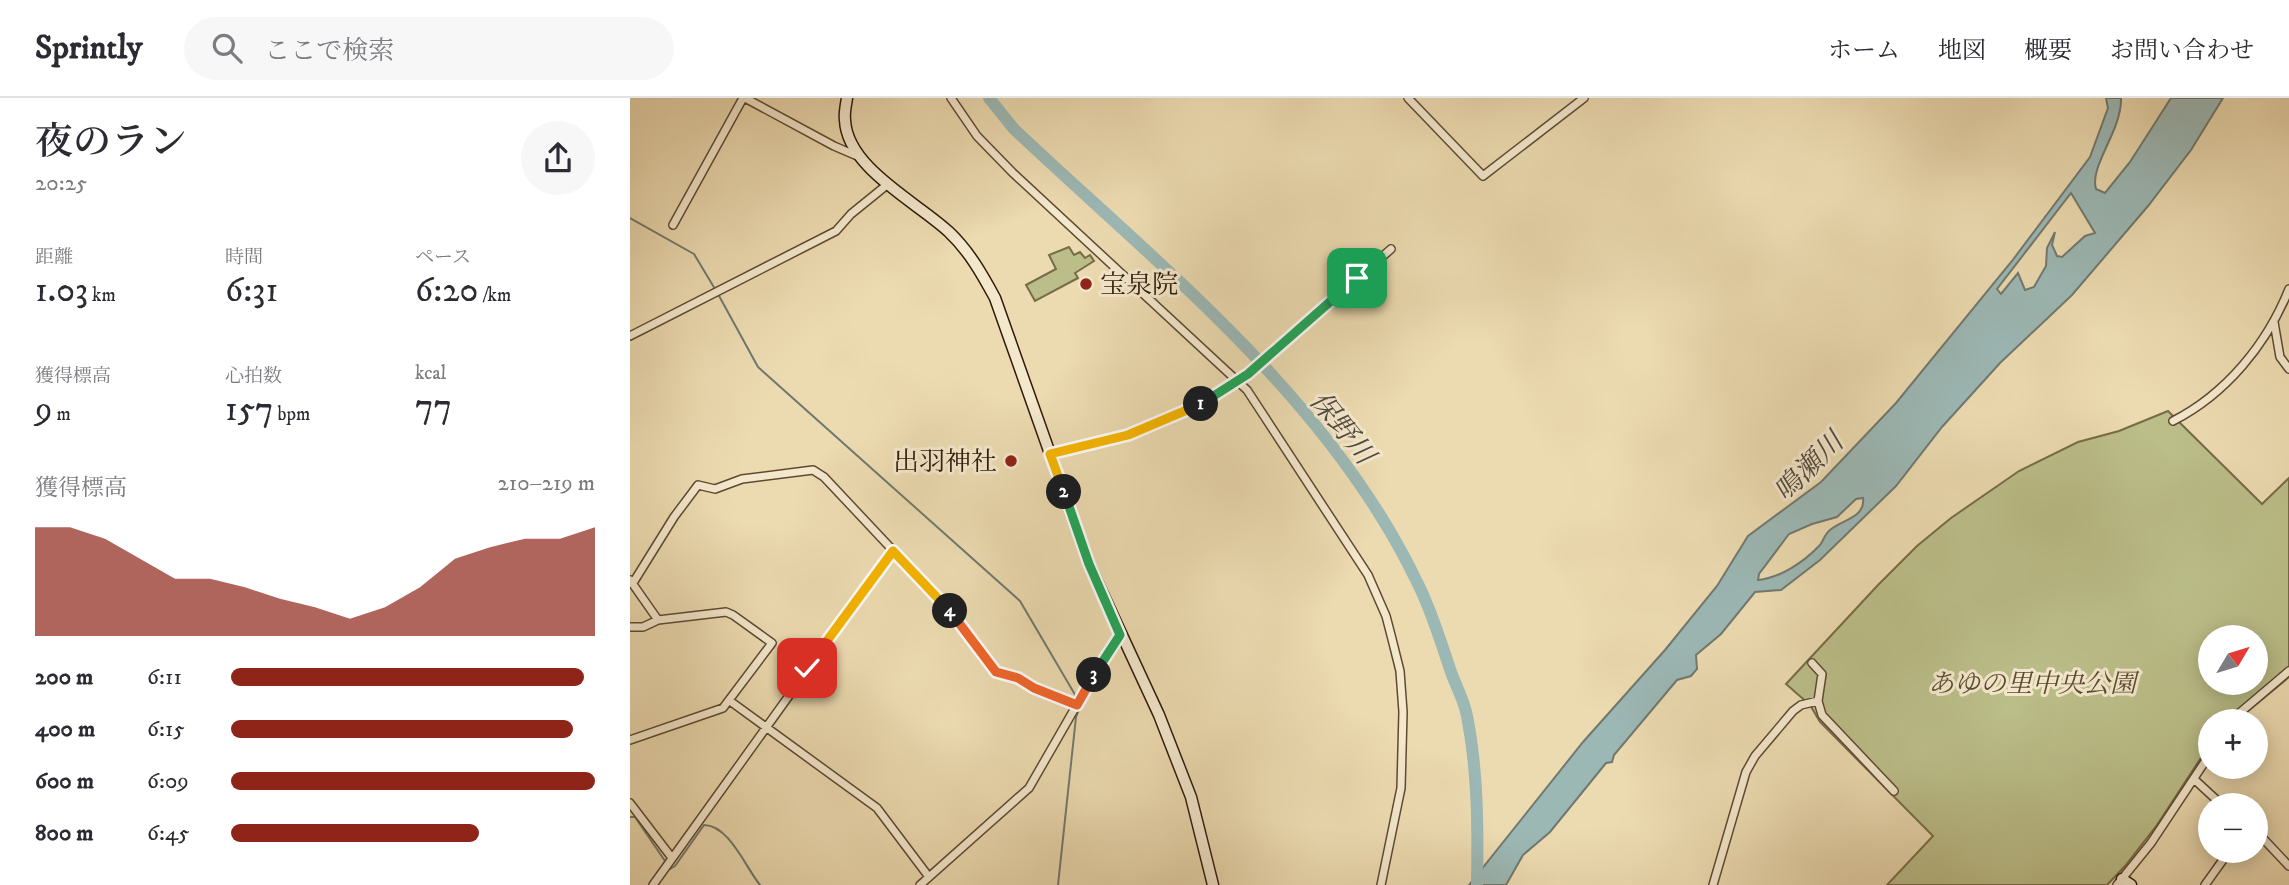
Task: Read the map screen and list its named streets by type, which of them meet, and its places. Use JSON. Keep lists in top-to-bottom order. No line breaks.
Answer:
{"water":["保野川","鳴瀬川"],"parks":["あゆの里中央公園"],"places":["宝泉院","出羽神社"],"north":"top right","page":{"header":"Sprintly","search":"ここで検索","nav":["ホーム","地図","概要","お問い合わせ"],"heading":["夜のラン","20:25"],"stats":[["距離","1.03 km"],["時間","6:31"],["ペース","6:20 /km"],["獲得標高","9 m"],["心拍数","157 bpm"],["kcal","77"]],"pins":["1","2","4","3"],"chart":["獲得標高","210–219 m"],"map_buttons":["+","−"],"list":[{"name":"200 m","note":"6:11"},{"name":"400 m","note":"6:15"},{"name":"600 m","note":"6:09"},{"name":"800 m","note":"6:45"}]}}
